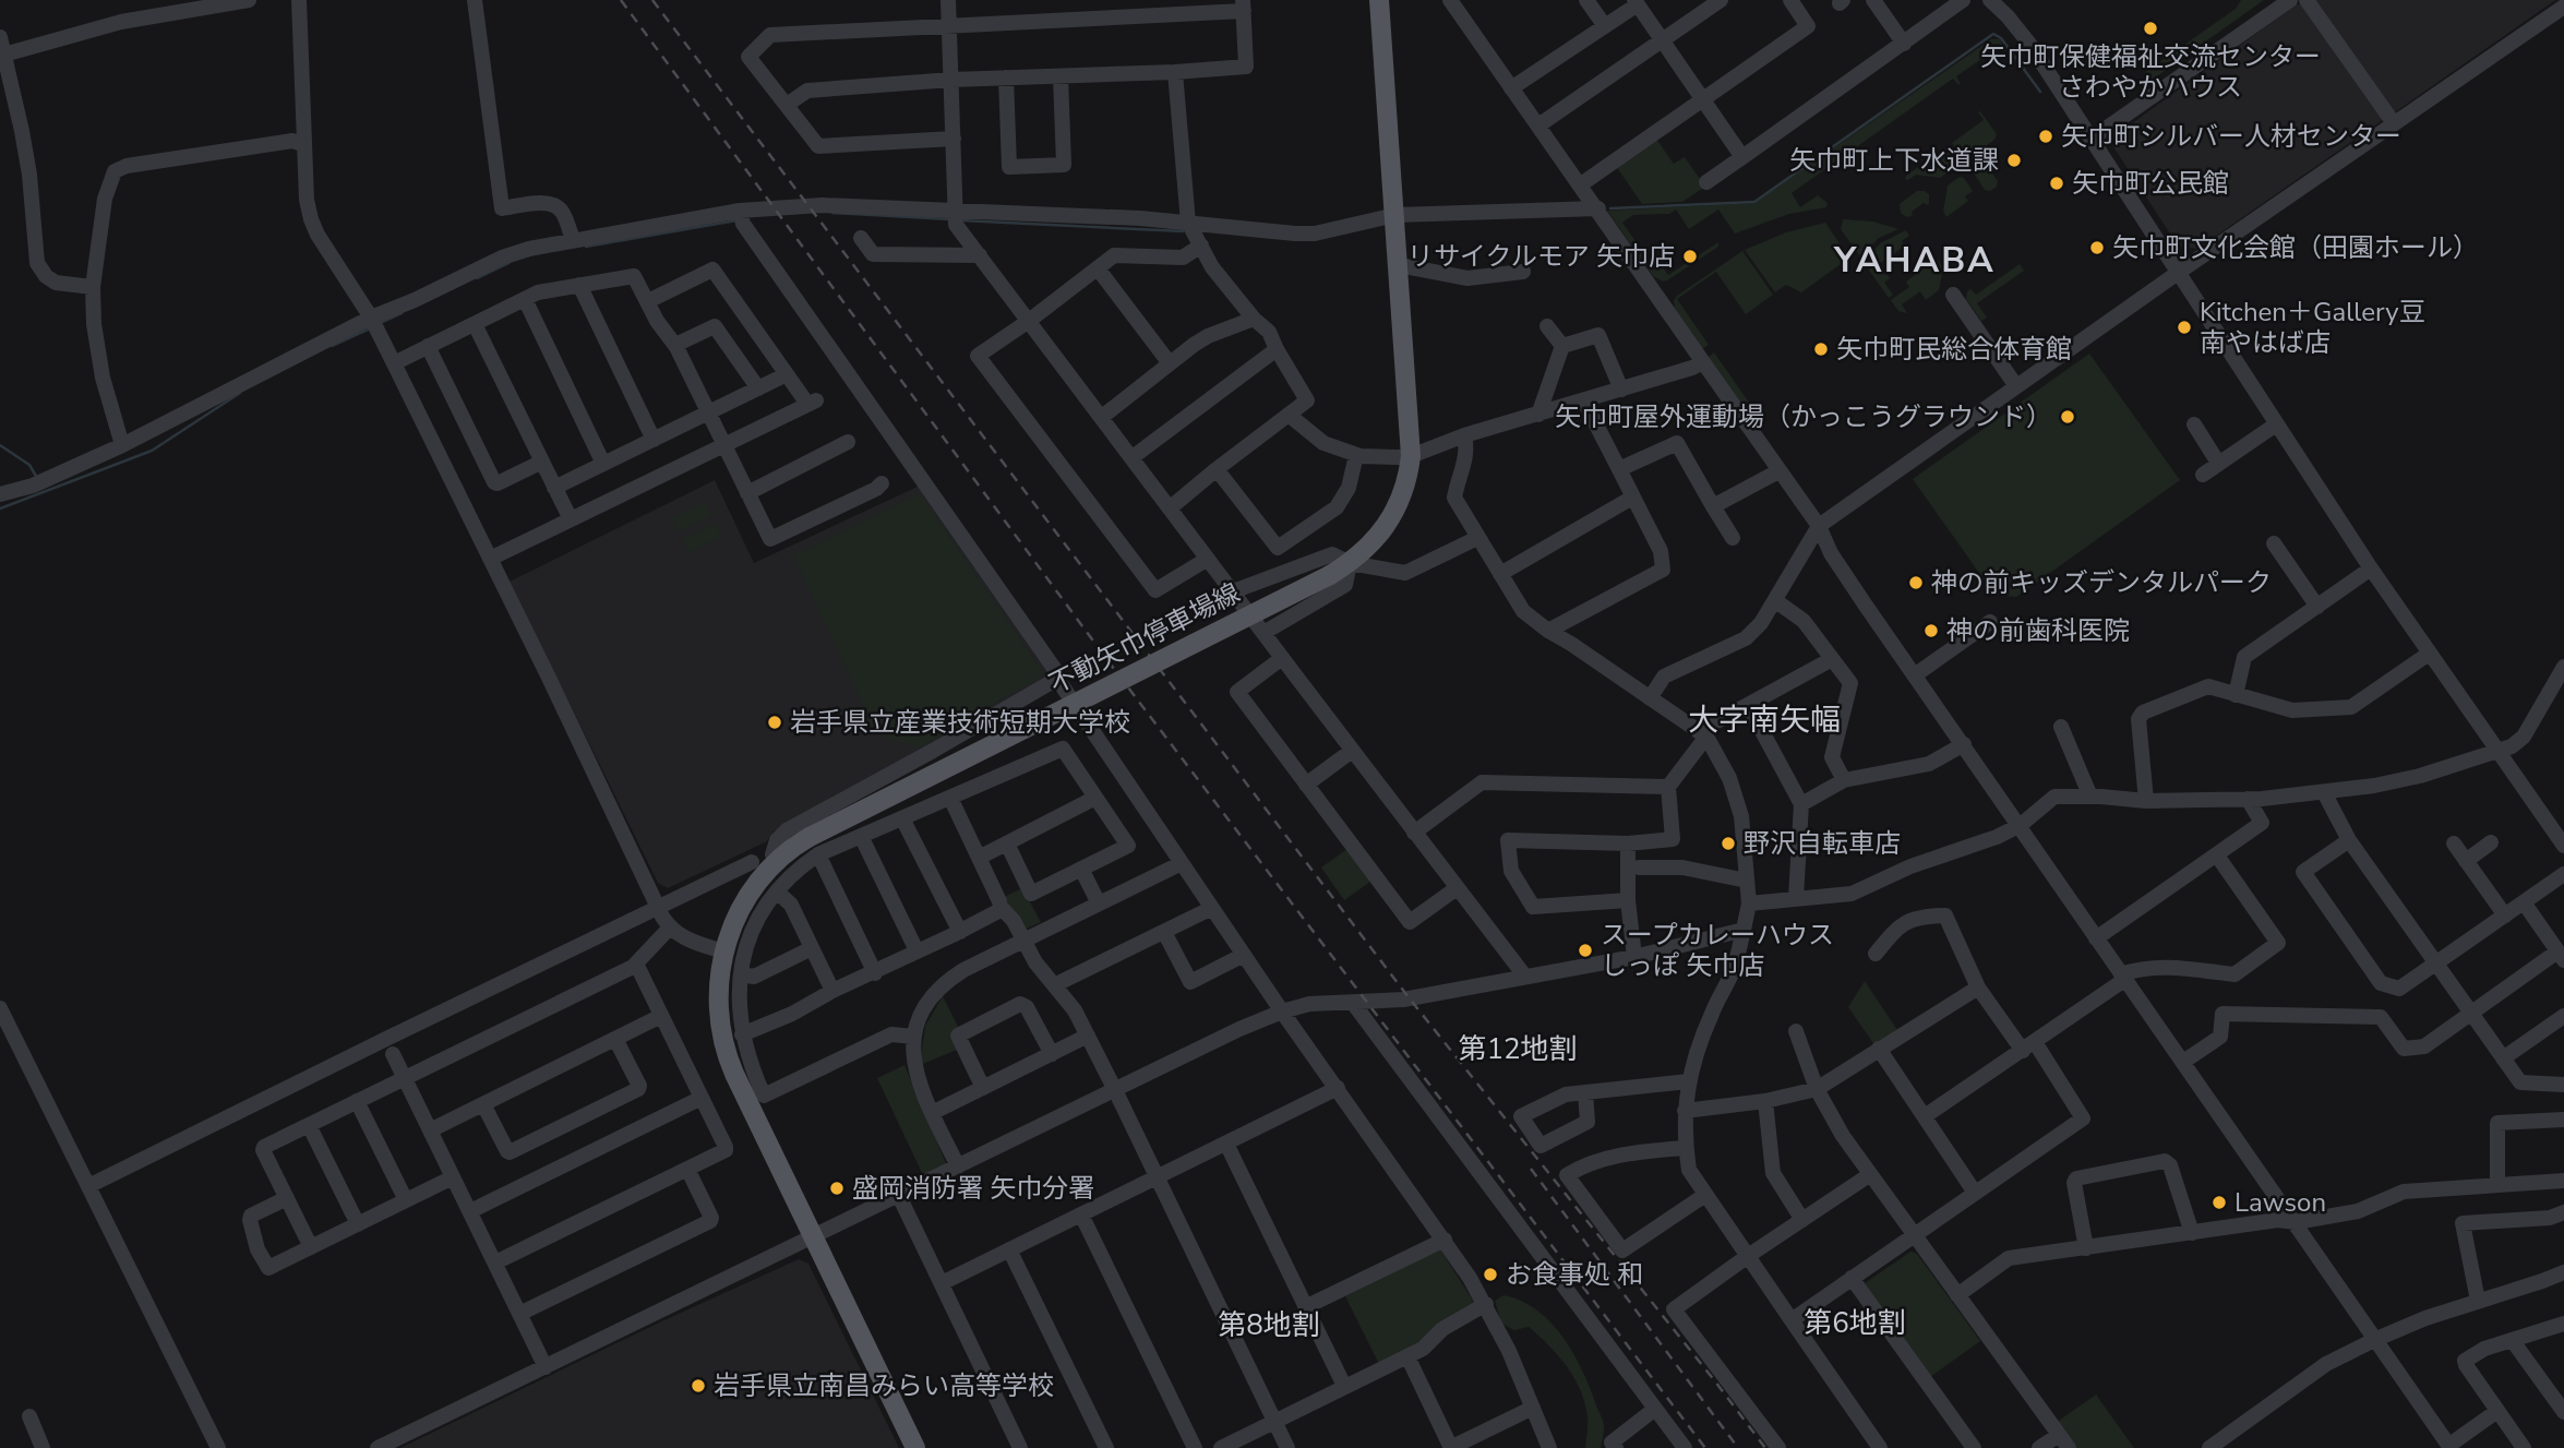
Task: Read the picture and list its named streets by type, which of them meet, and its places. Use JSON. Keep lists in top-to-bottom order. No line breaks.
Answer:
{"streets":{"main road":["不動矢巾停車場線"]},"districts":["YAHABA","大字南矢幅","第12地割","第6地割","第8地割"],"places":["矢巾町保健福祉交流センター さわやかハウス","矢巾町シルバー人材センター","矢巾町上下水道課","矢巾町公民館","矢巾町文化会館（田園ホール）","リサイクルモア 矢巾店","Kitchen＋Gallery豆 南やはば店","矢巾町民総合体育館","矢巾町屋外運動場（かっこうグラウンド）","神の前キッズデンタルパーク","神の前歯科医院","岩手県立産業技術短期大学校","野沢自転車店","スープカレーハウス しっぽ 矢巾店","盛岡消防署 矢巾分署","Lawson","お食事処 和","岩手県立南昌みらい高等学校"]}
